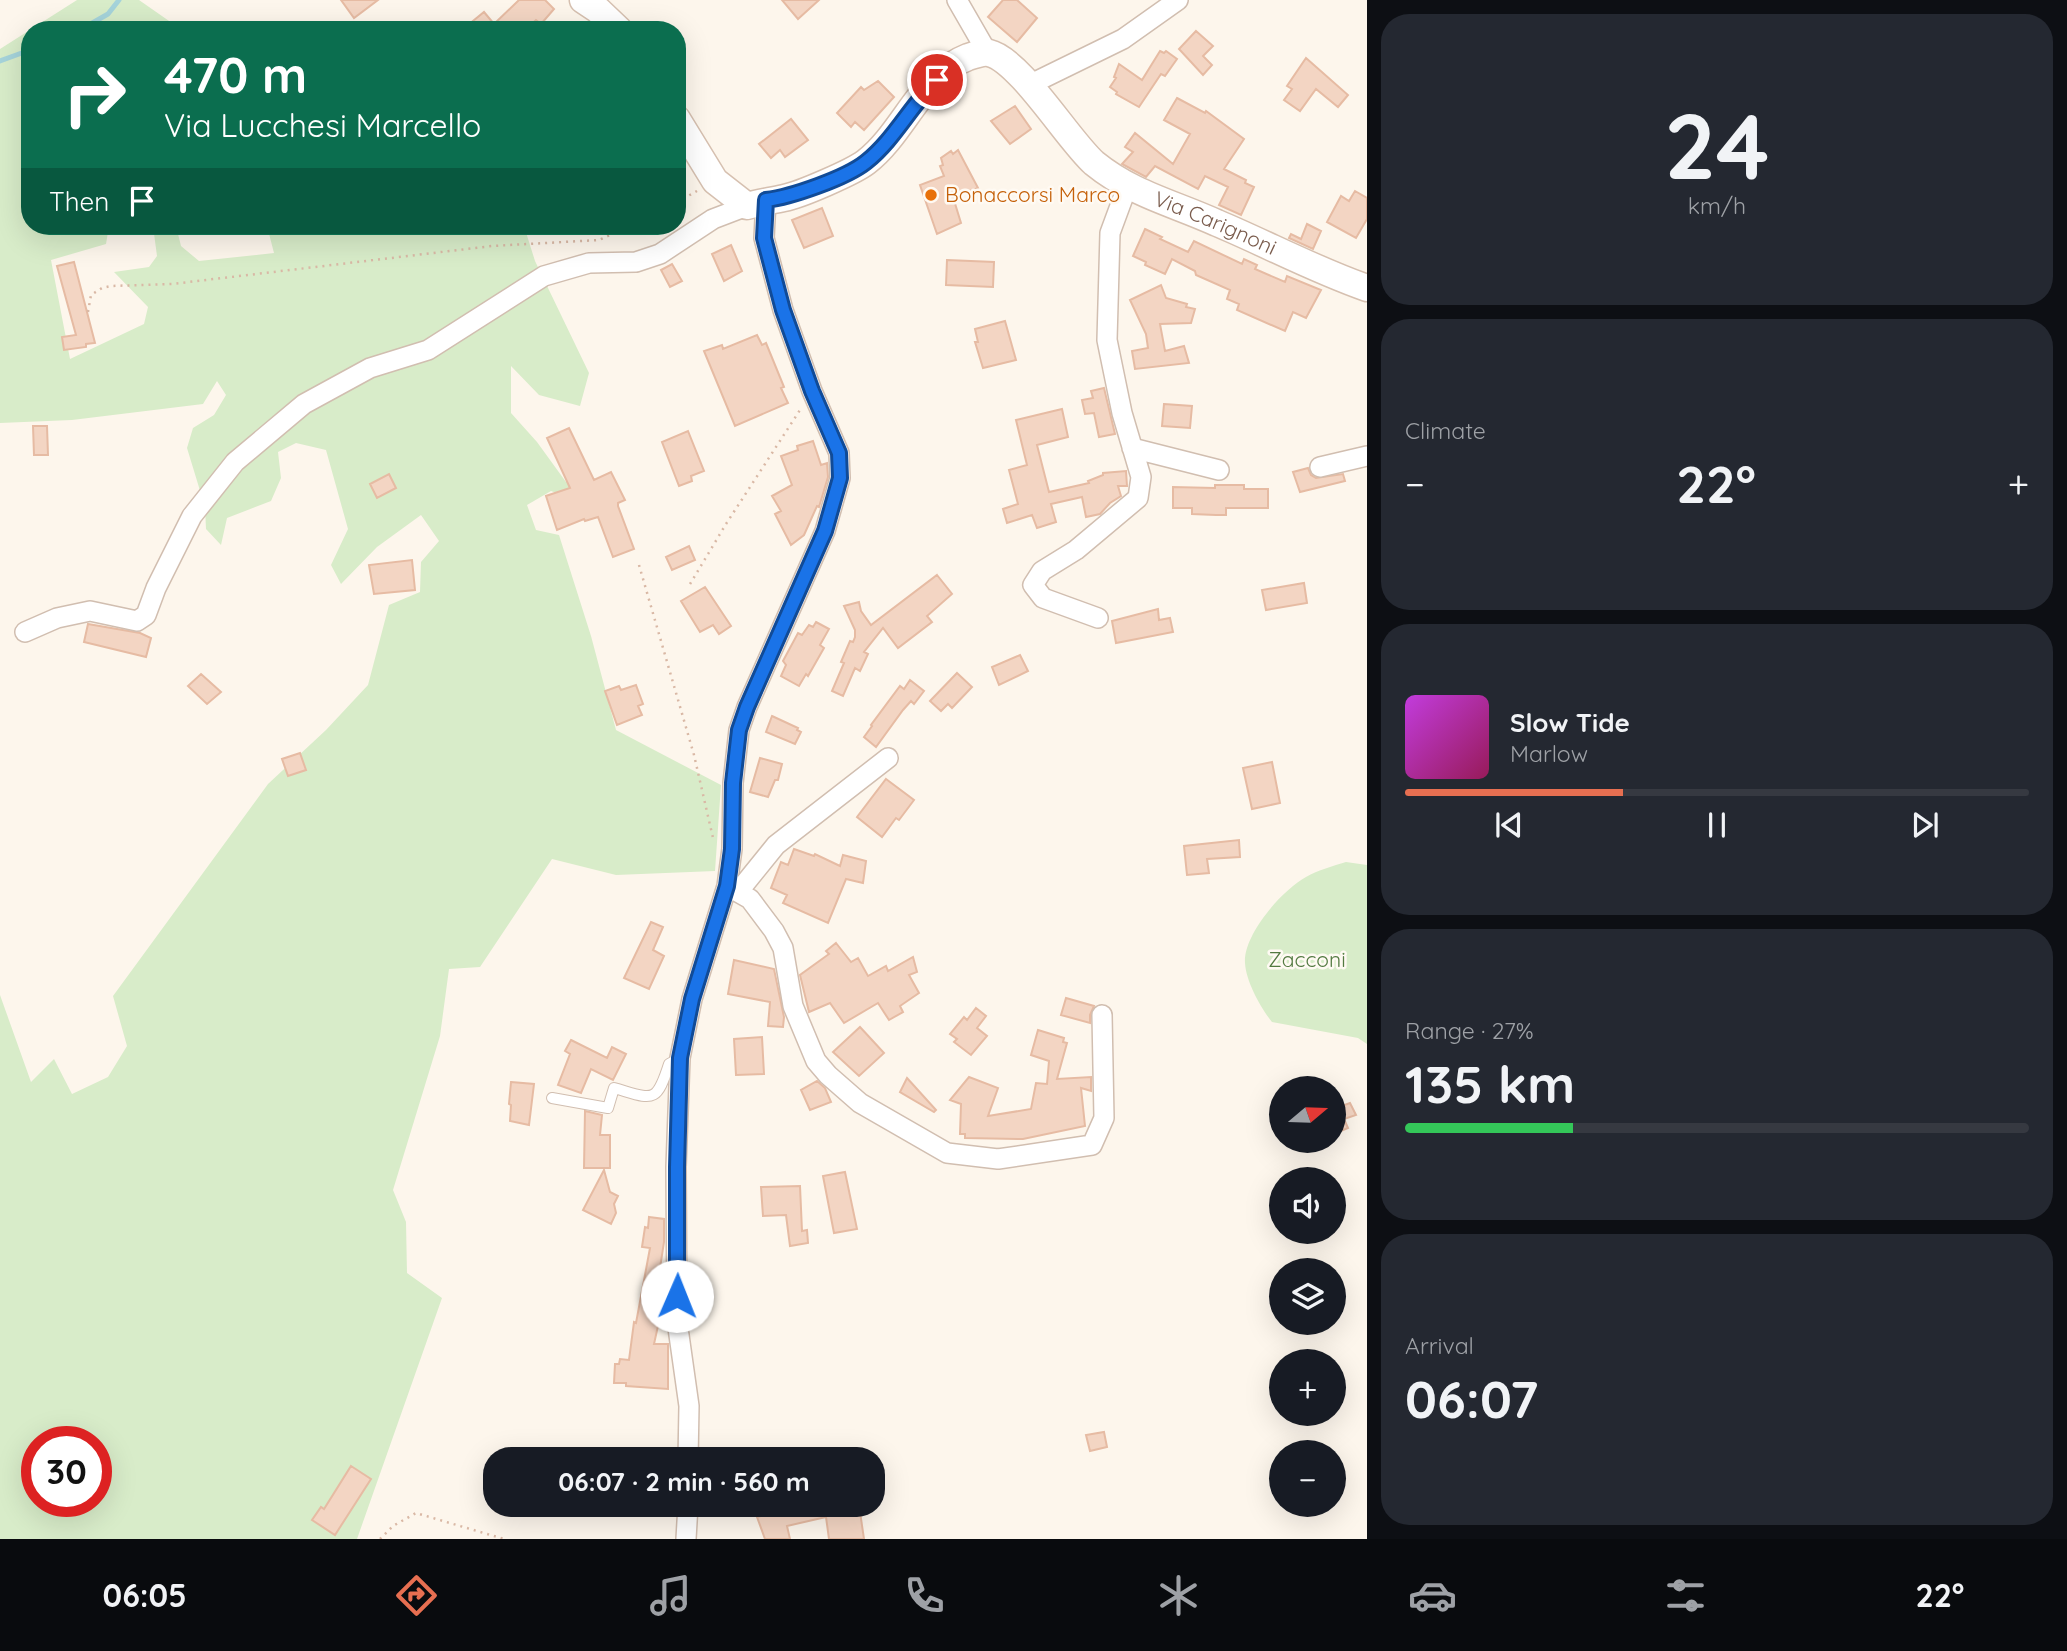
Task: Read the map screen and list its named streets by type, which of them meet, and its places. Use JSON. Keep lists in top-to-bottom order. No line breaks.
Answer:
{"streets":{"street":["Via Carignoni"]},"parks":["Zacconi"],"places":["Bonaccorsi Marco"],"north":"right","page":{"tile":[["24","km/h"],"Climate",["Range · 27%","135 km"],["Arrival","06:07"]],"turn":["470 m","Via Lucchesi Marcello"],"then":"Then","heat":["−","22°","+"],"song":["Slow Tide","Marlow"],"map_buttons":["+","−"],"limit":"30","trip":"06:07 · 2 min · 560 m","tabs":["06:05","22°"]}}
